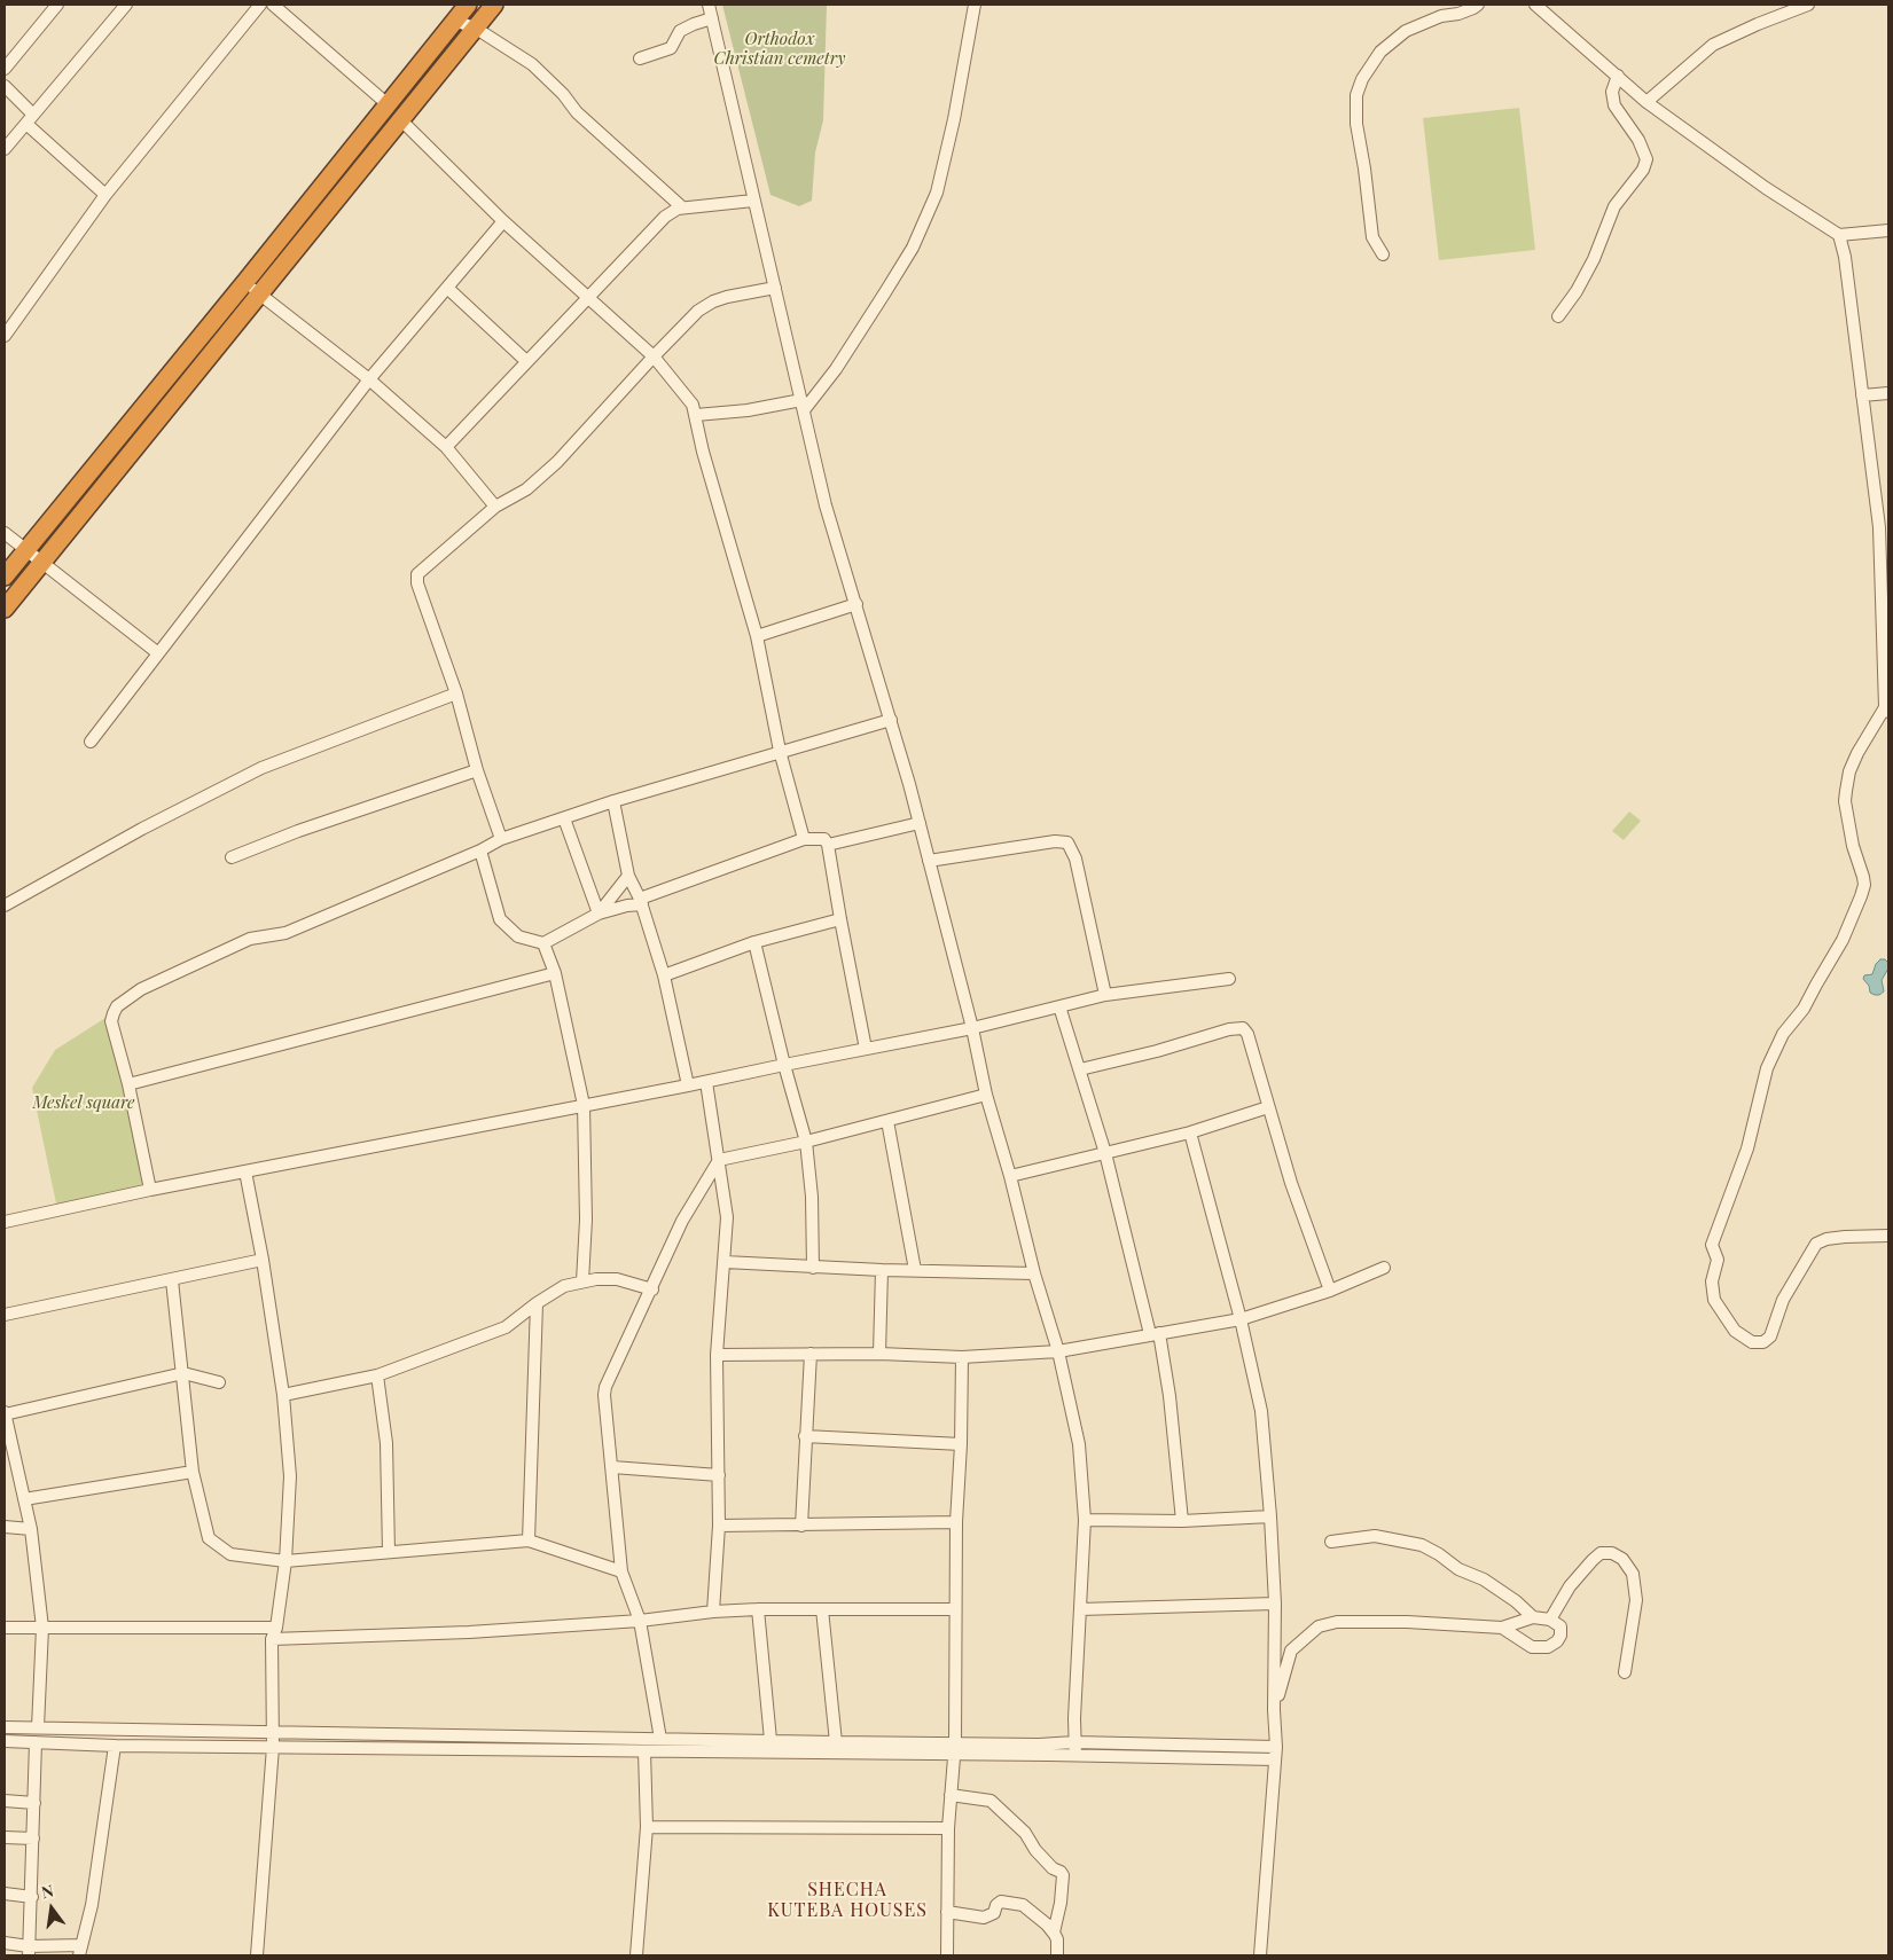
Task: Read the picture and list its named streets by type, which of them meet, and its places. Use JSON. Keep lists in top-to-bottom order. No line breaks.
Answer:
{"districts":["SHECHA KUTEBA HOUSES"],"parks":["Orthodox Christian cemetry","Meskel square"],"north":"top"}
